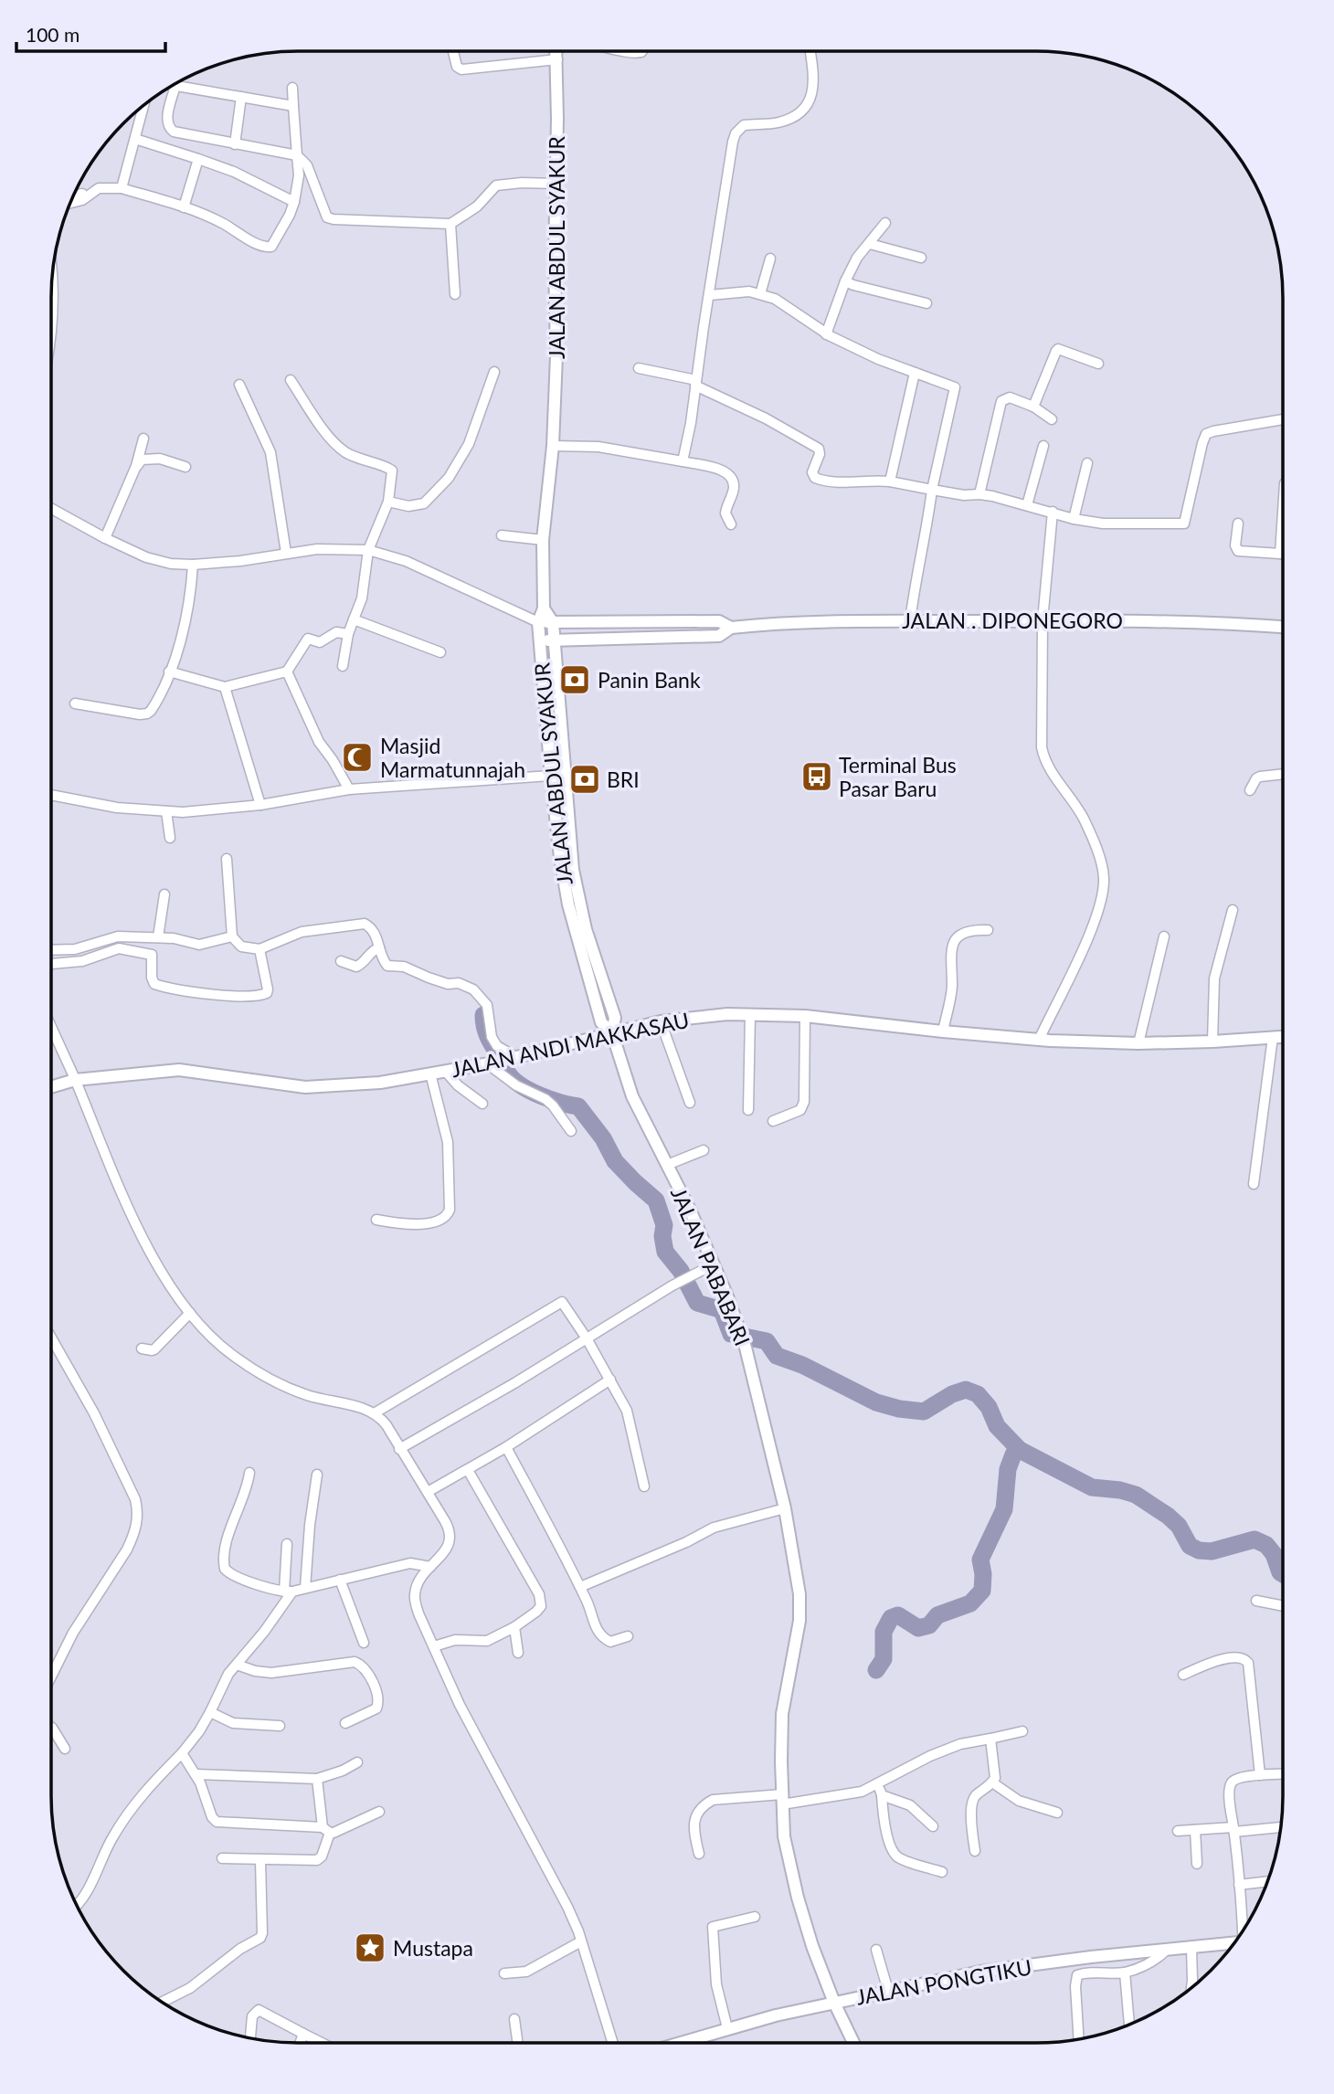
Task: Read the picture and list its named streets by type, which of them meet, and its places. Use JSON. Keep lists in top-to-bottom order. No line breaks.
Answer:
{"streets":{"street":["JALAN ABDUL SYAKUR","JALAN . DIPONEGORO","JALAN ANDI MAKKASAU","JALAN PABABARI","JALAN PONGTIKU"]},"crossings":[["JALAN ABDUL SYAKUR","JALAN ANDI MAKKASAU"],["JALAN ABDUL SYAKUR","JALAN PABABARI"],["JALAN ANDI MAKKASAU","JALAN PABABARI"],["JALAN PABABARI","JALAN PONGTIKU"]],"places":{"bank":["Panin Bank","BRI"],"mosque":["Masjid Marmatunnajah"],"bus stop":["Terminal Bus Pasar Baru"],"place":["Mustapa"]},"scale_bar":"100 m"}
